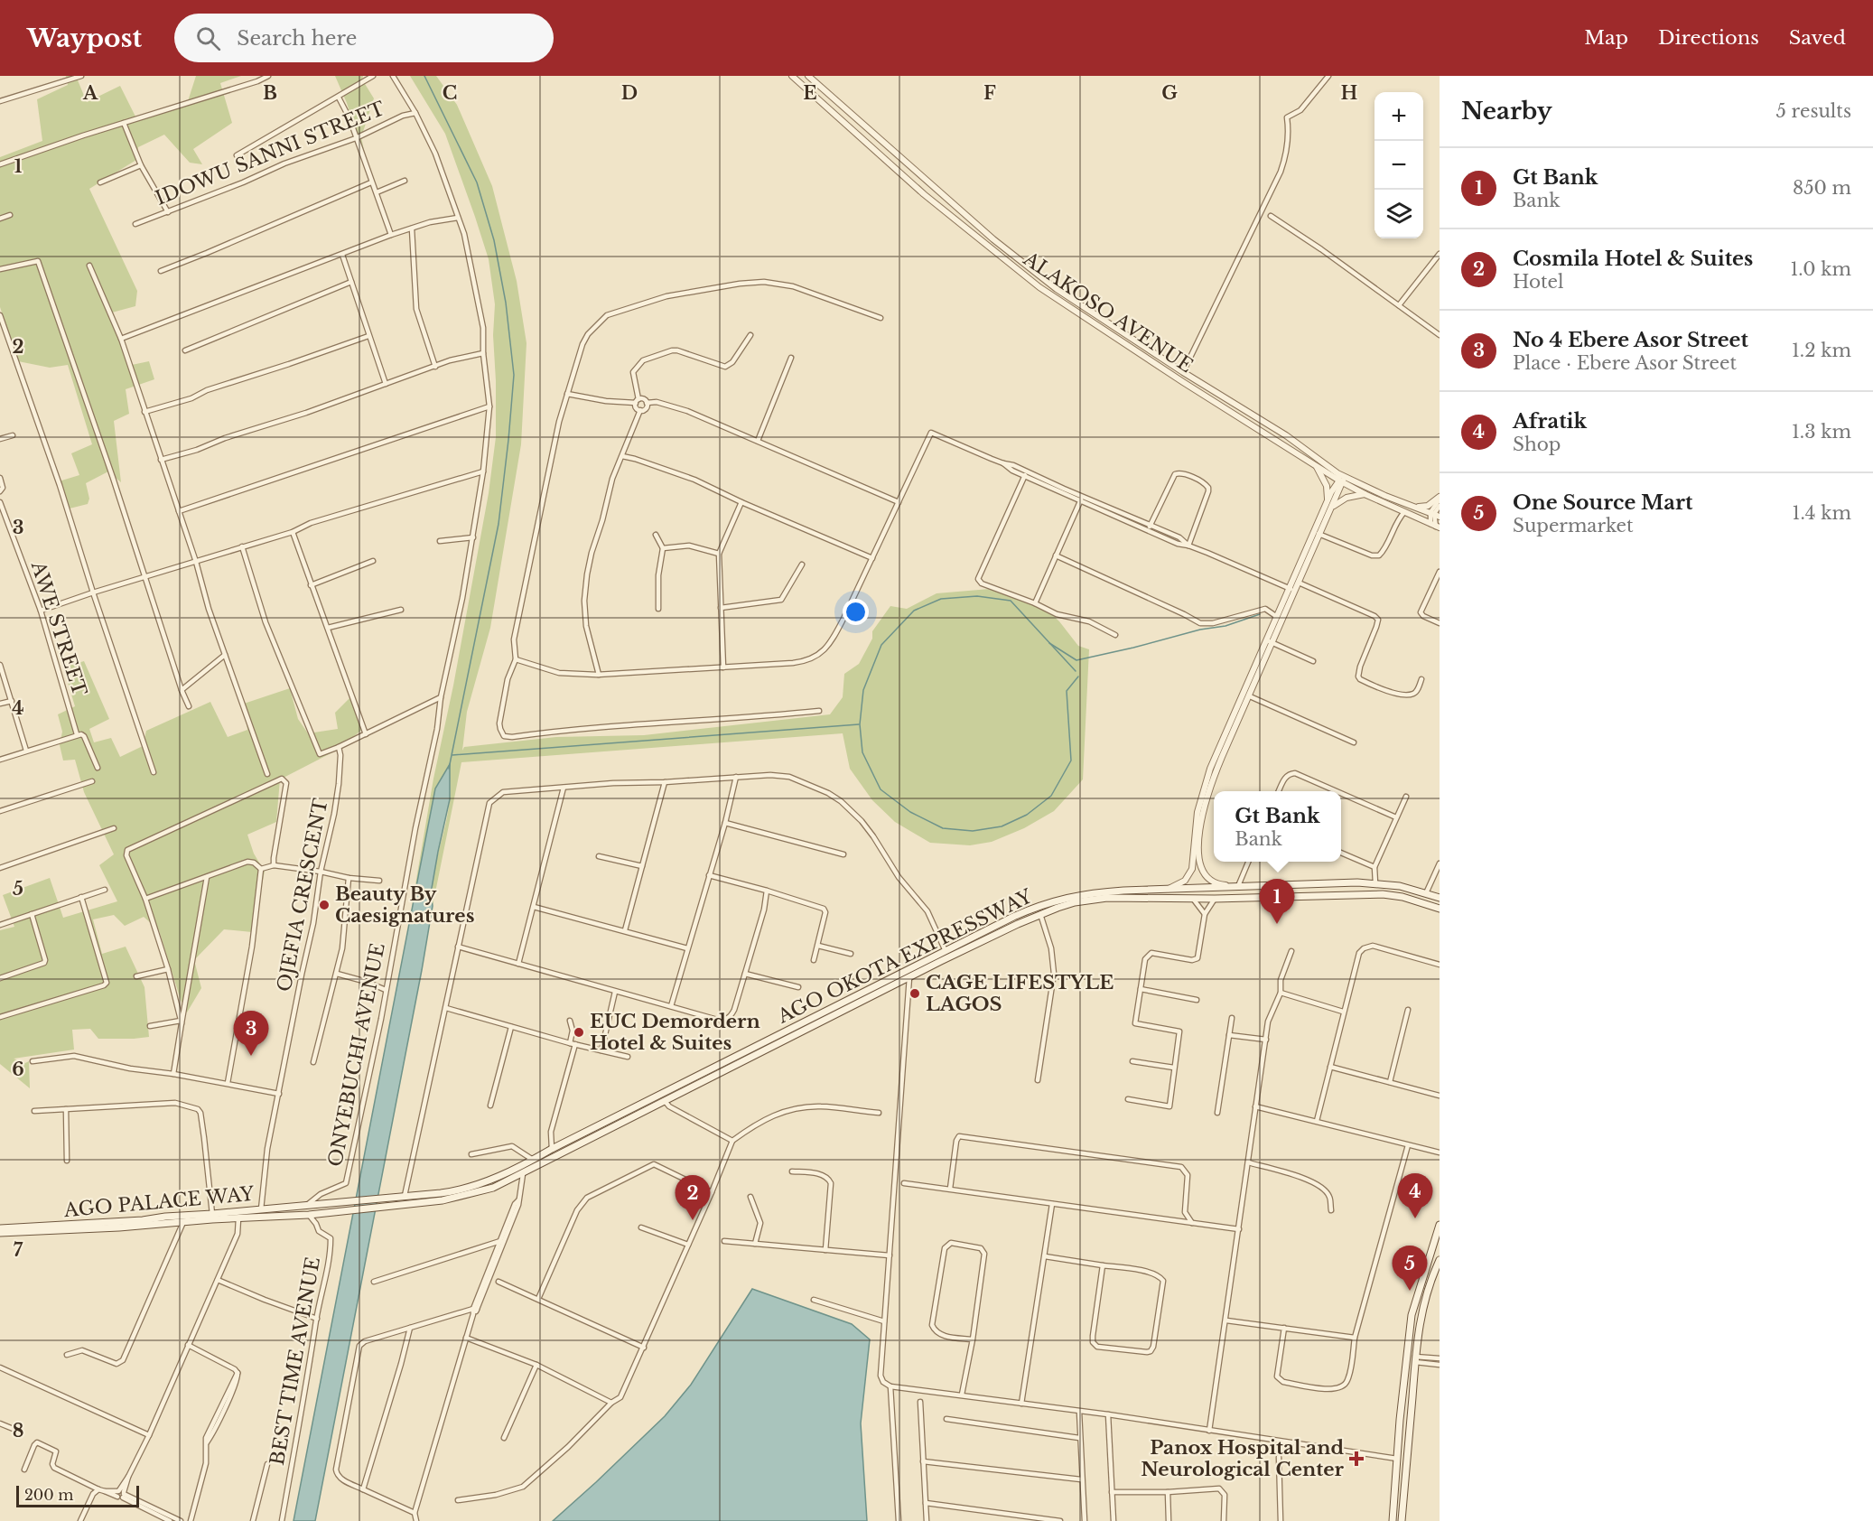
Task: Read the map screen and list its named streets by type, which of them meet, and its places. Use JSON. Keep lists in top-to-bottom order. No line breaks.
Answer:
{"streets":{"main road":["AGO OKOTA EXPRESSWAY","AGO PALACE WAY"],"street":["IDOWU SANNI STREET","ALAKOSO AVENUE","AWE STREET","OJEFIA CRESCENT","ONYEBUCHI AVENUE","BEST TIME AVENUE"]},"crossings":[["IDOWU SANNI STREET","ONYEBUCHI AVENUE"],["OJEFIA CRESCENT","AGO PALACE WAY"],["AGO OKOTA EXPRESSWAY","AGO PALACE WAY"],["ONYEBUCHI AVENUE","AGO PALACE WAY"],["AGO PALACE WAY","BEST TIME AVENUE"]],"places":{"other":["Beauty By Caesignatures","CAGE LIFESTYLE LAGOS","EUC Demordern Hotel & Suites"],"health":["Panox Hospital and Neurological Center"]},"scale_bar":"200 m","page":{"header":"Waypost","search":"Search here","nav":["Map","Directions","Saved"],"heading":["Nearby","5 results"],"map_buttons":["+","−"],"list":[{"mark":"1","name":"Gt Bank","note":"Bank","value":"850 m"},{"mark":"2","name":"Cosmila Hotel & Suites","note":"Hotel","value":"1.0 km"},{"mark":"3","name":"No 4 Ebere Asor Street","note":"Place · Ebere Asor Street","value":"1.2 km"},{"mark":"4","name":"Afratik","note":"Shop","value":"1.3 km"},{"mark":"5","name":"One Source Mart","note":"Supermarket","value":"1.4 km"}],"popup":["Gt Bank","Bank"],"pins":["1","3","4","2","5"],"scale":"200 m"},"grid":{"columns":["A","B","C","D","E","F","G","H"],"rows":["1","2","3","4","5","6","7","8"]}}
